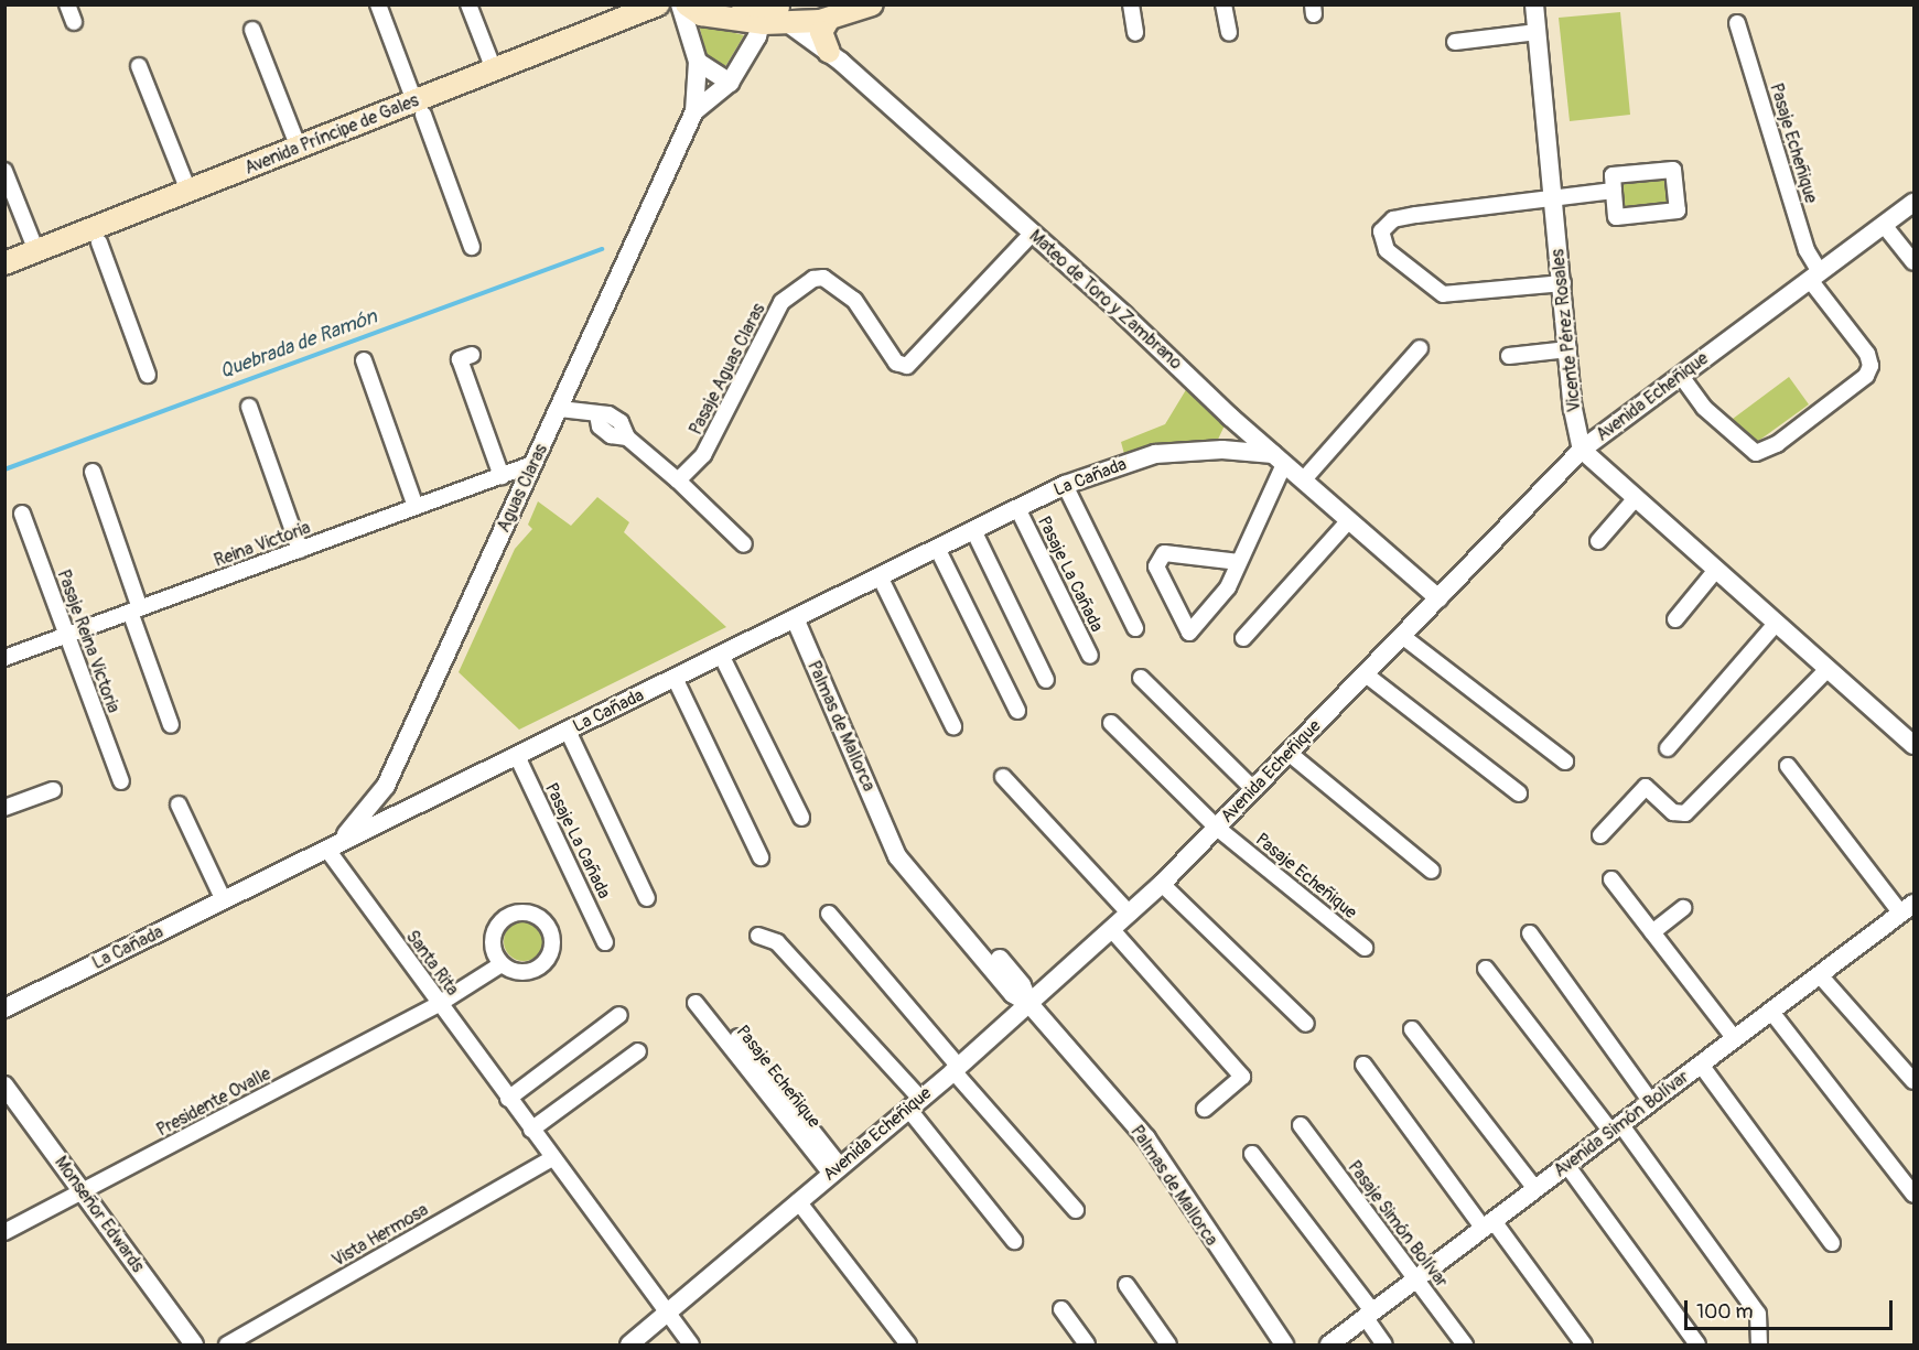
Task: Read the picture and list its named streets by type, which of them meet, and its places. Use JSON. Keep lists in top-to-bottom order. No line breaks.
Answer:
{"streets":{"main road":["Avenida Príncipe de Gales"],"street":["Pasaje Echeñique","Mateo de Toro y Zambrano","Vicente Pérez Rosales","Pasaje Aguas Claras","Avenida Echeñique","La Cañada","Aguas Claras","Reina Victoria","Pasaje La Cañada","Pasaje Reina Victoria","Palmas de Mallorca","Santa Rita","Presidente Ovalle","Avenida Simón Bolívar","Monseñor Edwards","Pasaje Simón Bolívar","Vista Hermosa"]},"crossings":[["Pasaje Echeñique","Avenida Echeñique"],["Mateo de Toro y Zambrano","Pasaje Aguas Claras"],["Mateo de Toro y Zambrano","Avenida Echeñique"],["Mateo de Toro y Zambrano","La Cañada"],["Mateo de Toro y Zambrano","Aguas Claras"],["Vicente Pérez Rosales","Avenida Echeñique"],["Avenida Echeñique","Palmas de Mallorca"],["Avenida Echeñique","Santa Rita"],["La Cañada","Aguas Claras"],["La Cañada","Pasaje La Cañada"],["La Cañada","Palmas de Mallorca"],["La Cañada","Santa Rita"],["Aguas Claras","Reina Victoria"],["Aguas Claras","Santa Rita"],["Reina Victoria","Pasaje Reina Victoria"],["Santa Rita","Presidente Ovalle"],["Santa Rita","Vista Hermosa"],["Presidente Ovalle","Monseñor Edwards"],["Avenida Simón Bolívar","Pasaje Simón Bolívar"]],"water":["Quebrada de Ramón"],"scale_bar":"100 m"}
